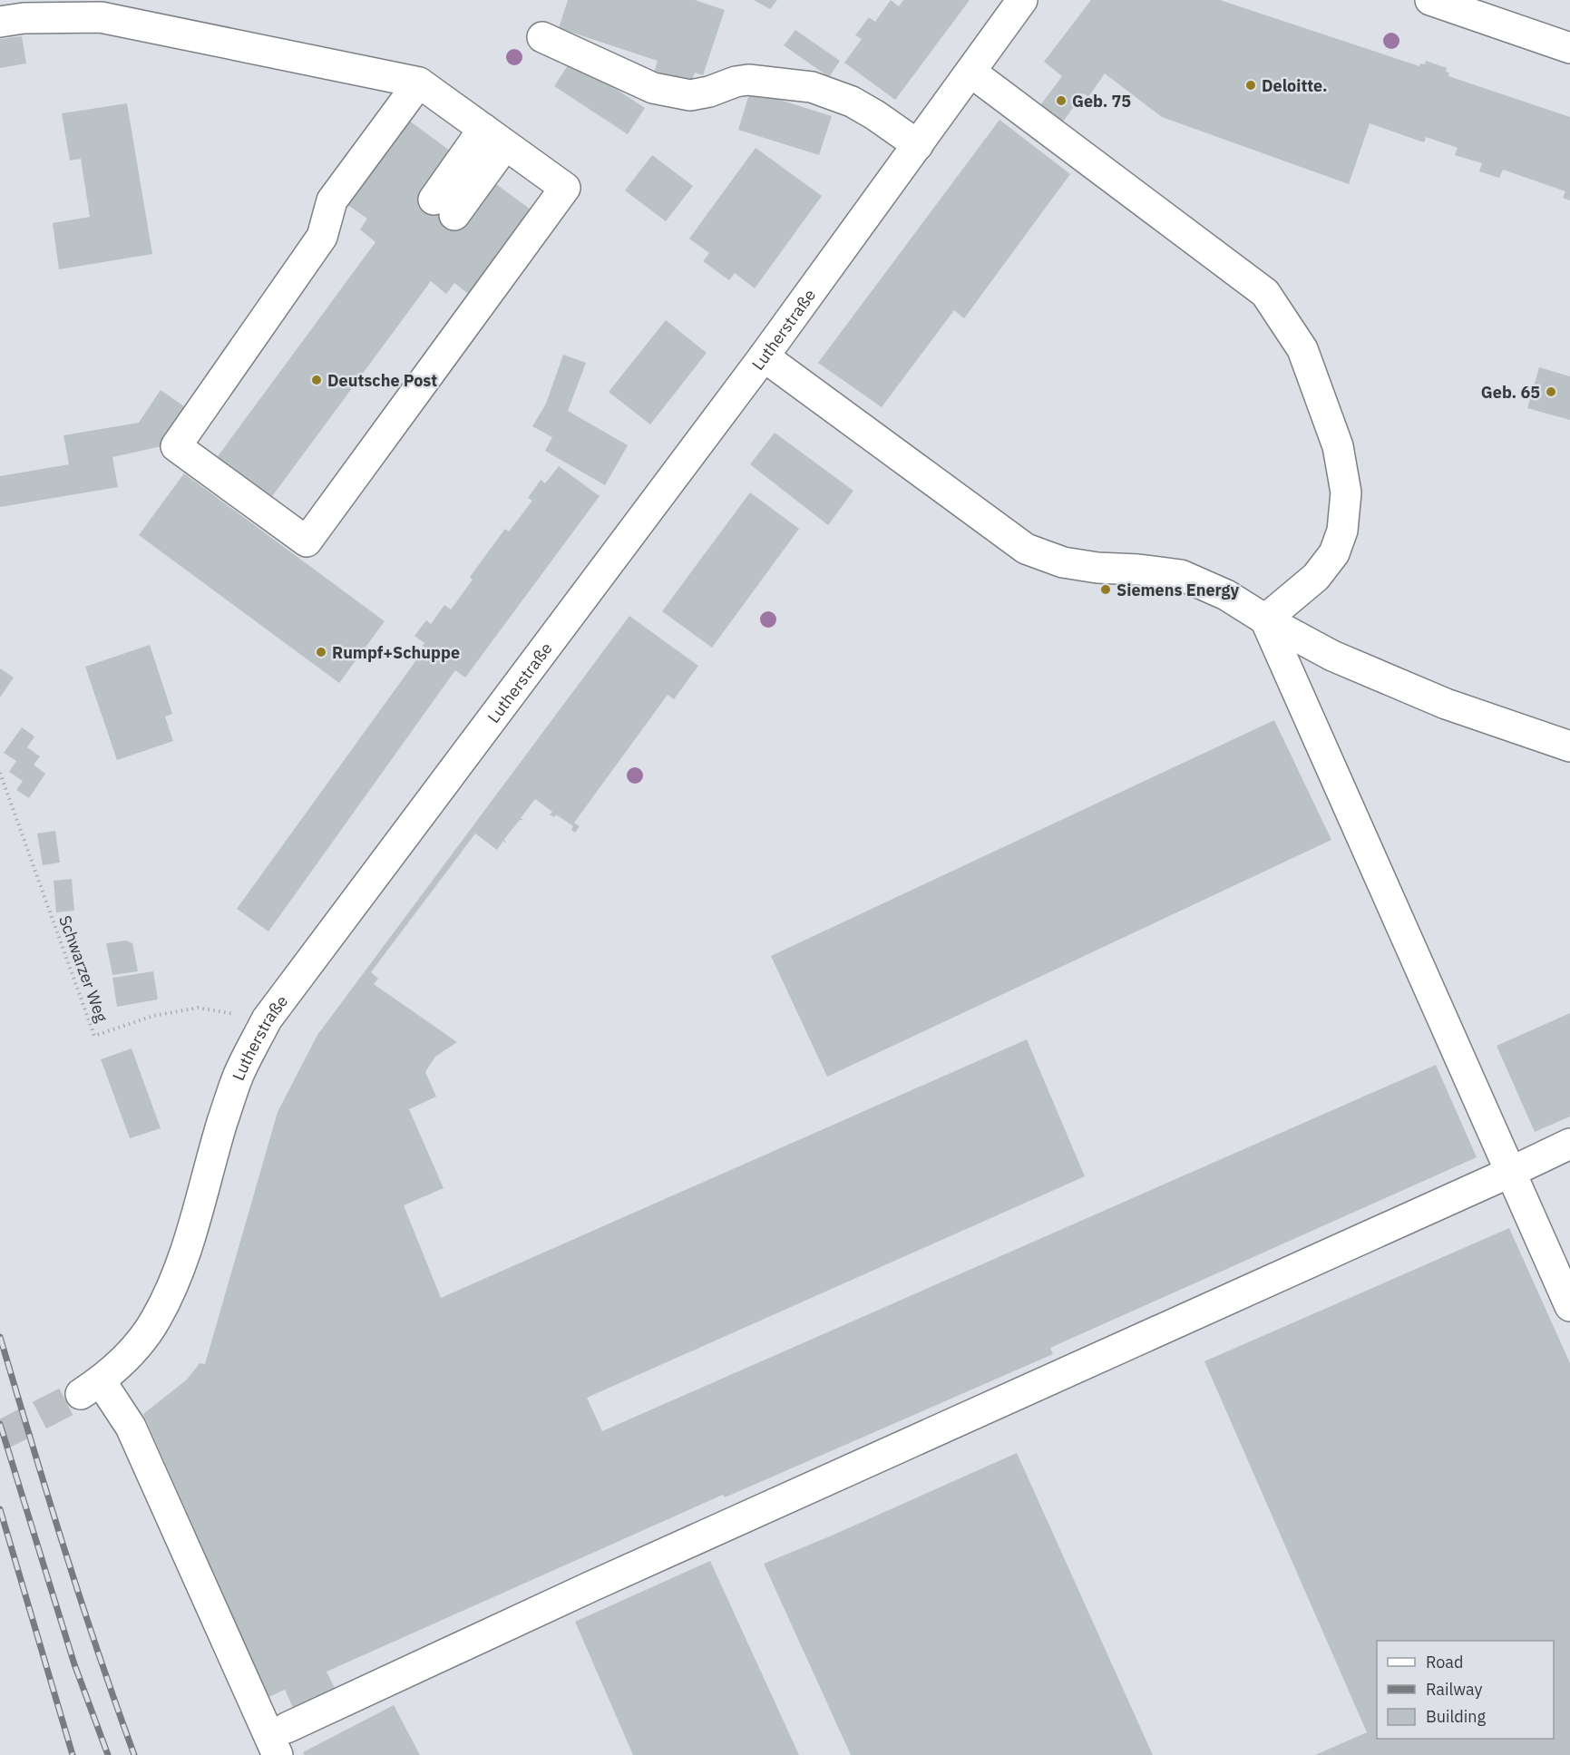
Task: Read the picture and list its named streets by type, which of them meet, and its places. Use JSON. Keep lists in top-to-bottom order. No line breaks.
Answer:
{"streets":{"street":["Lutherstraße"],"path":["Schwarzer Weg"]},"crossings":[["Lutherstraße","Schwarzer Weg"]],"places":["Deloitte.","Geb. 75","Deutsche Post","Geb. 65","Siemens Energy","Rumpf+Schuppe"],"legend":["Road","Railway","Building"]}
